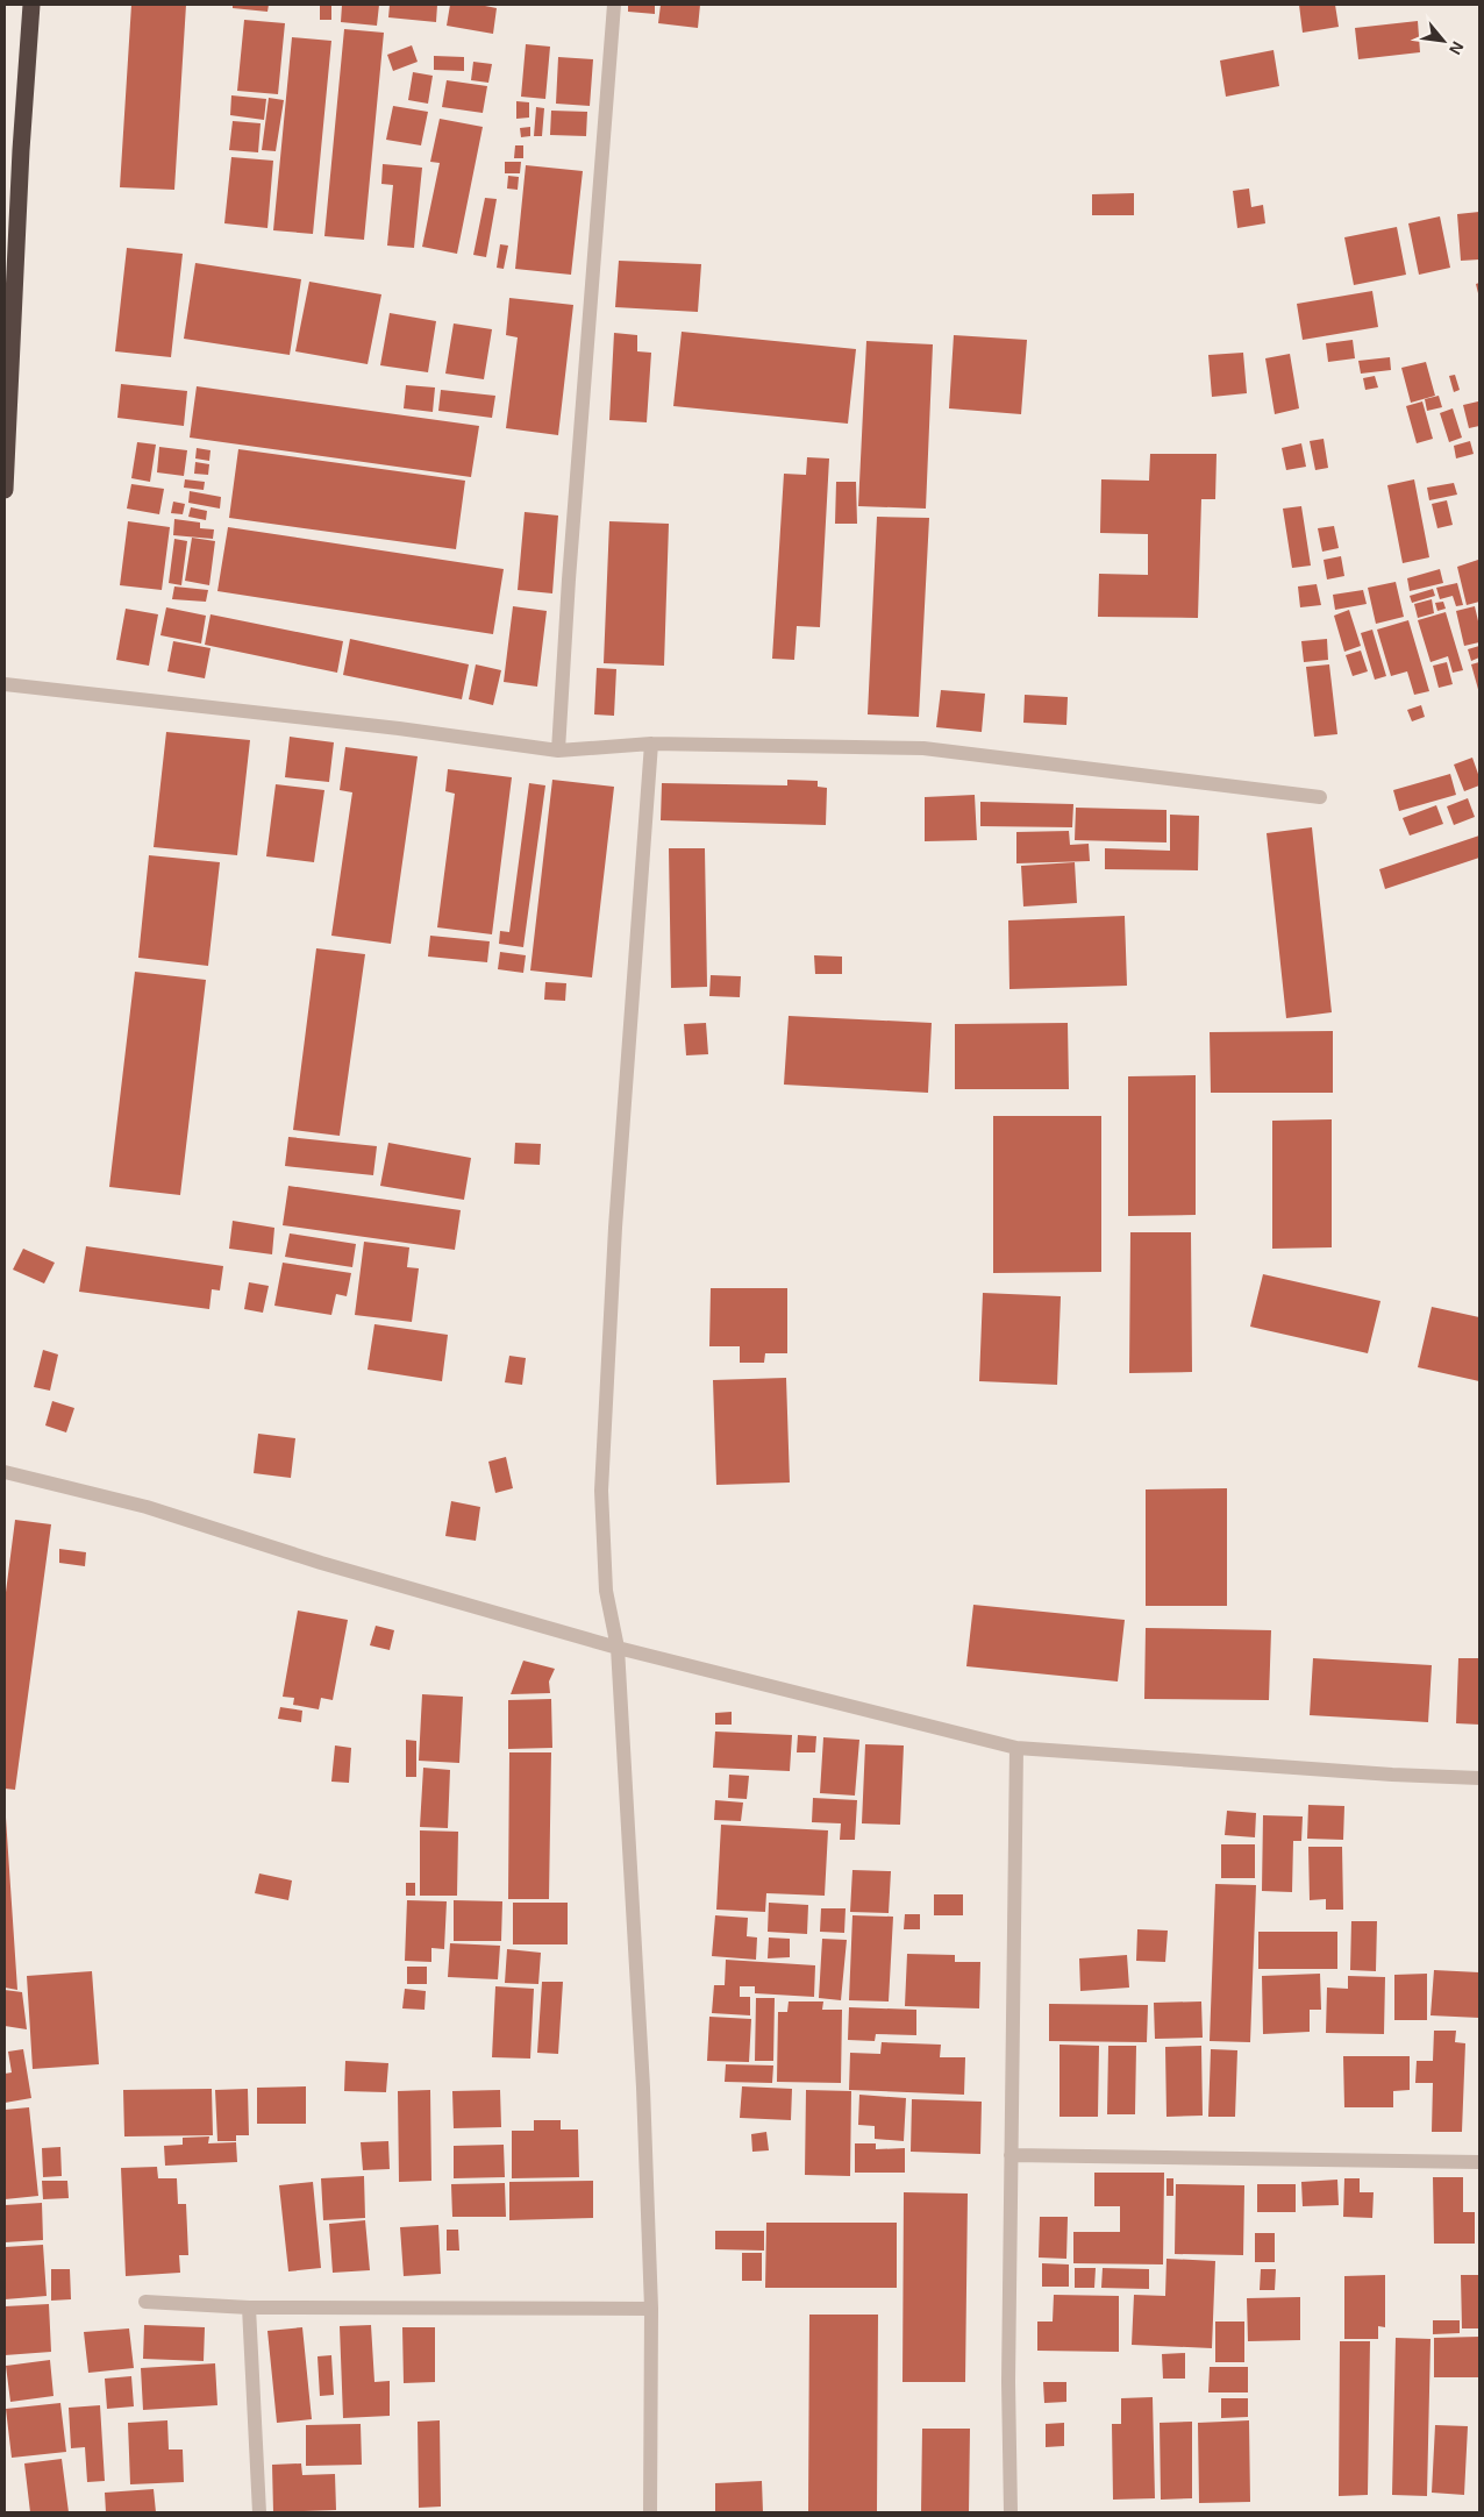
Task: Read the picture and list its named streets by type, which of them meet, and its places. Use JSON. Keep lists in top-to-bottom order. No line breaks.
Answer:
{"north":"bottom right"}
